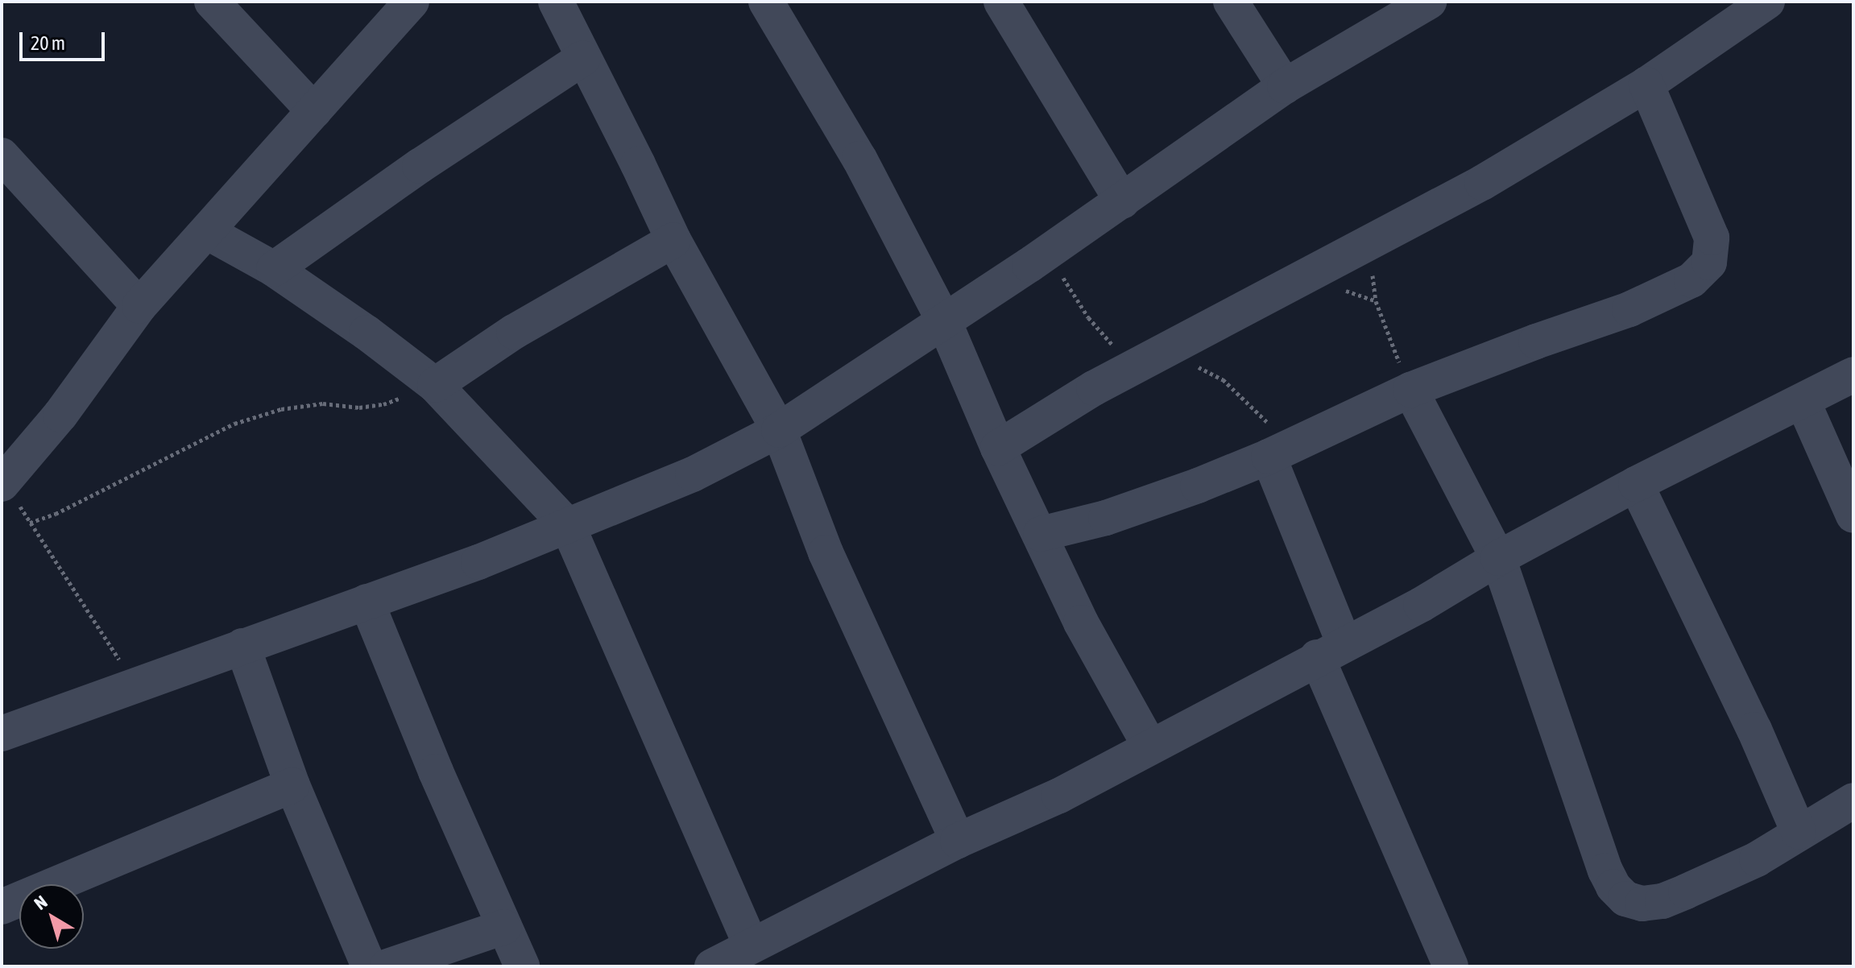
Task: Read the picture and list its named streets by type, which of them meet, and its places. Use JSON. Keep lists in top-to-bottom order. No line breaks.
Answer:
{"scale_bar":"20 m","north":"top left"}
